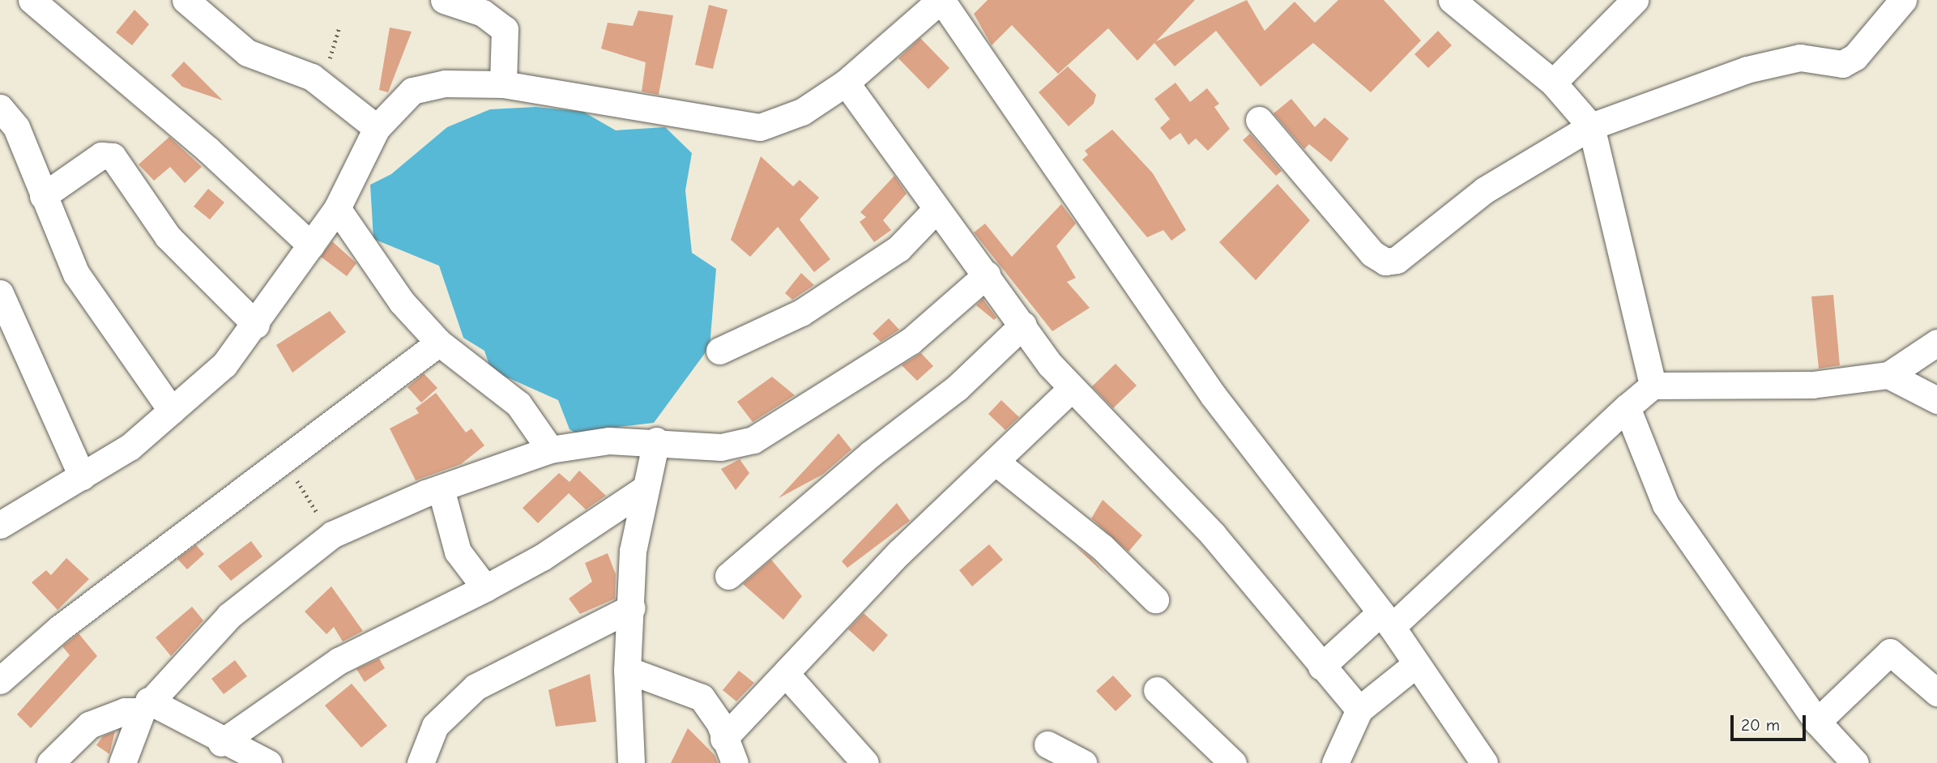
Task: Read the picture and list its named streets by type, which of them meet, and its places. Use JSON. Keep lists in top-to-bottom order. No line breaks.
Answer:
{"scale_bar":"20 m"}
